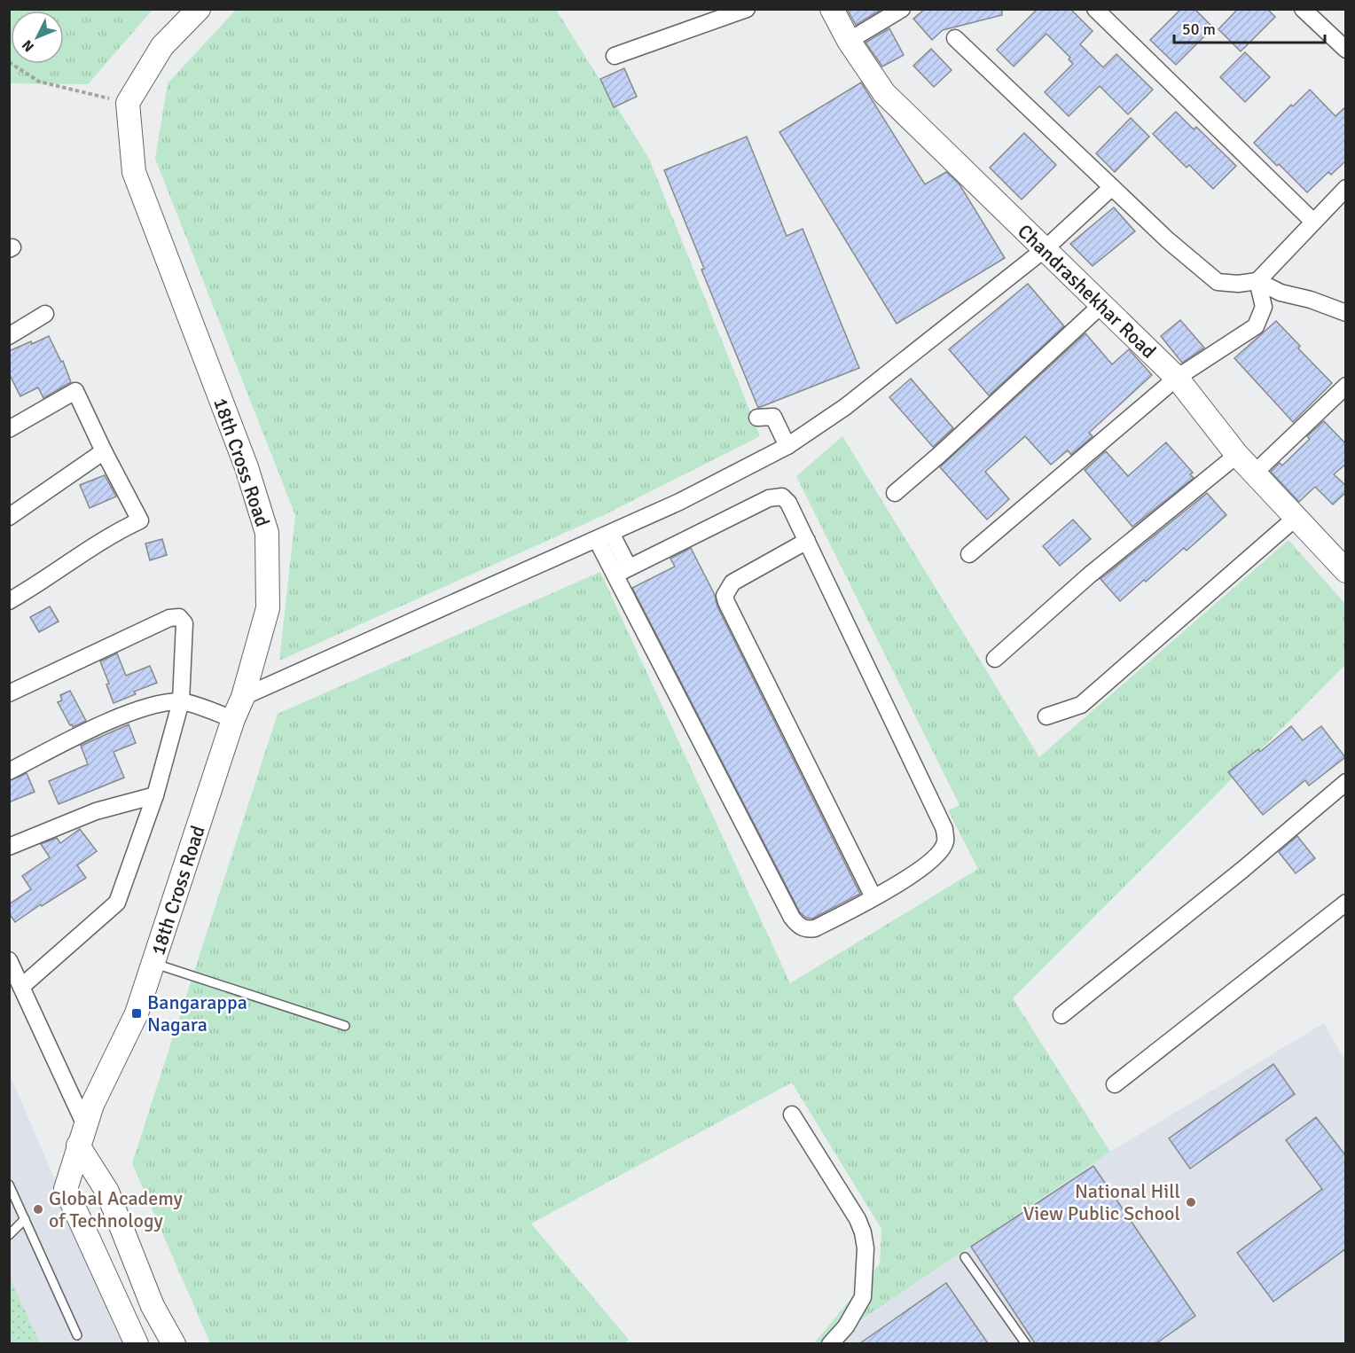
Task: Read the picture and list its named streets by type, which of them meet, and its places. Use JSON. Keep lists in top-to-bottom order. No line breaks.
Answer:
{"streets":{"street":["Chandrashekhar Road","18th Cross Road"]},"places":{"transit":["Bangarappa Nagara"],"other":["National Hill View Public School","Global Academy of Technology"]},"scale_bar":"50 m","north":"bottom left"}
